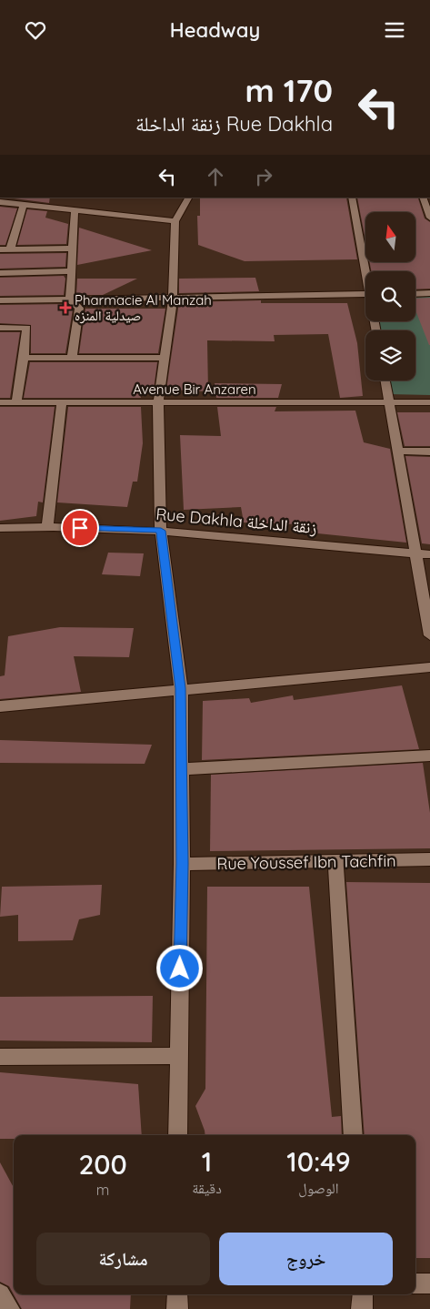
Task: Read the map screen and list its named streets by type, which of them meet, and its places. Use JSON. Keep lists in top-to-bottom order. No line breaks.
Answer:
{"streets":{"street":["Avenue Bir Anzaren","Rue Dakhla زنقة الداخلة","Rue Youssef Ibn Tachfin"]},"places":{"health":["Pharmacie Al Manzah صيدلية المنزه"]},"north":"top","page":{"header":"Headway","turn":["170 m","Rue Dakhla زنقة الداخلة"],"eta":["10:49","الوصول","1","دقيقة","200","m"],"buttons":["خروج","مشاركة"]}}
